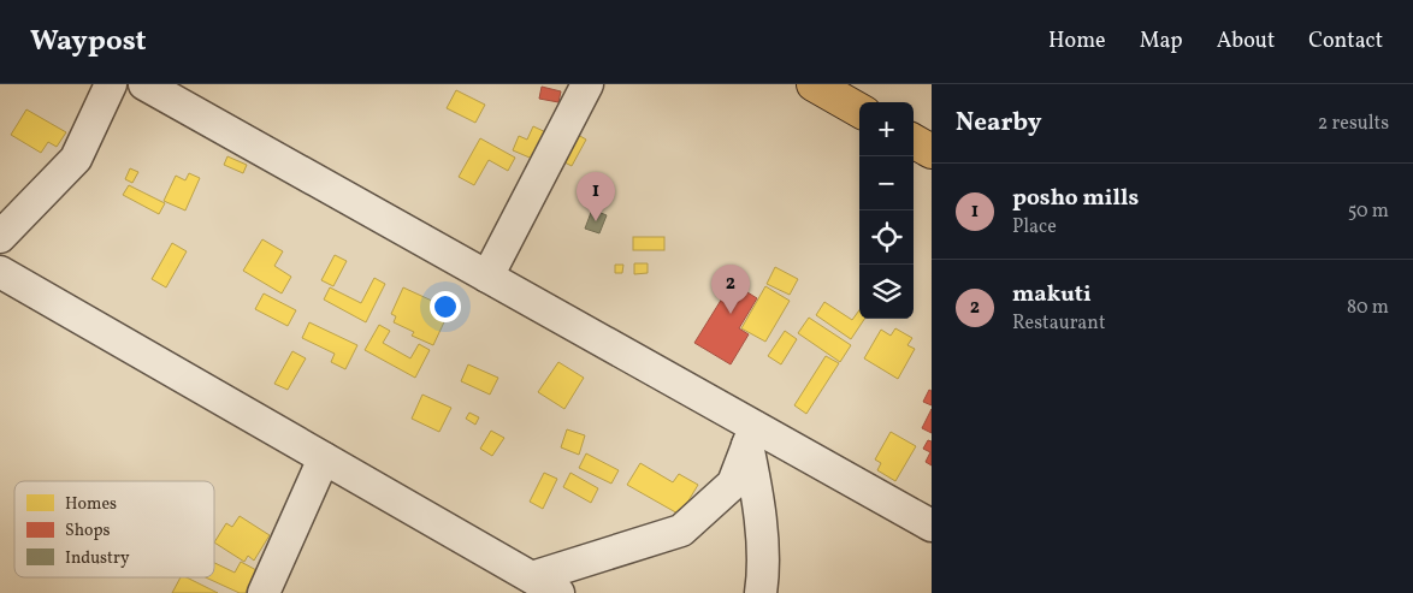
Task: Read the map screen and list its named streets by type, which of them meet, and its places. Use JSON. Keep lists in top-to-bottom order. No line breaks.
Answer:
{"legend":["Homes","Shops","Industry"],"page":{"header":"Waypost","nav":["Home","Map","About","Contact"],"heading":["Nearby","2 results"],"map_buttons":["+","−"],"list":[{"mark":"1","name":"posho mills","note":"Place","value":"50 m"},{"mark":"2","name":"makuti","note":"Restaurant","value":"80 m"}],"pins":["1","2"]}}
